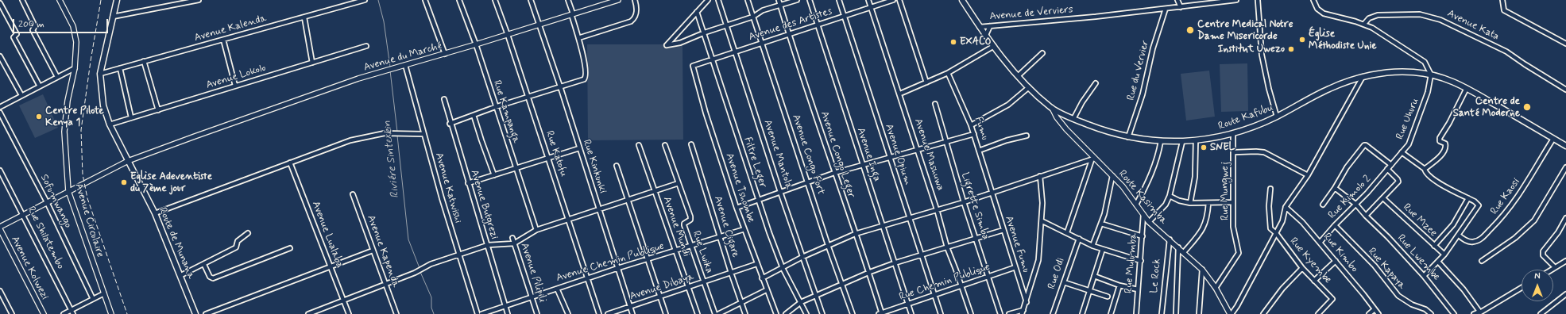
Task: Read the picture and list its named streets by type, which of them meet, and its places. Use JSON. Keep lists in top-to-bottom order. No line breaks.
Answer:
{"streets":{"main road":["Route Kafubu","Route de Munana"],"street":["Avenue de Verviers","Avenue des Artistes","Avenue Kata","Avenue Kalenda","Avenue du Marché","Rue du Vervier","Avenue Lokolo","Rue Kampanga","Rue Uhuru","Fumu","Rue Katofu","Avenue Mantola","Avenue Congo Fort","Avenue Congo Leger","Avenue Inga","Avenue Opium","Avenue Mashuwa","Filtre Leger","Rue Kinkunki","Avenue Katwishi","Avenue Tshombe","Rue Mungwej","Rue Kaosi","Route Kasimba","Rue Kimolo 2","Sofumwango","Avenue Butgrezi","Ligrette Simba","Avenue Circulaire","Rue Mzee","Avenue Mundi","Avenue Cigare","Avenue Lualaba","Rue Shilatembo","Avenue Fumu","Avenue Kapenda","Rue Lwika","Rue Kimbo","Rue Lwembe","Rue Kyembe","Avenue Chemin Publique","Rue Mulumba","Avenue Kolwezi","Rue Kapaya","Avenue Pilipili","Rue Odi","Le Rock","Rue Chemin Publique","Avenue Dibaya"]},"crossings":[["Avenue de Verviers","Rue du Vervier"],["Avenue de Verviers","Route Kafubu"],["Avenue des Artistes","Avenue Mantola"],["Avenue des Artistes","Avenue Congo Fort"],["Avenue des Artistes","Avenue Congo Leger"],["Avenue des Artistes","Avenue Inga"],["Avenue des Artistes","Avenue Opium"],["Avenue des Artistes","Avenue Mashuwa"],["Avenue des Artistes","Filtre Leger"],["Avenue des Artistes","Avenue Tshombe"],["Avenue Kalenda","Route de Munana"],["Avenue du Marché","Rue Kampanga"],["Avenue du Marché","Rue Katofu"],["Avenue du Marché","Rue Kinkunki"],["Avenue du Marché","Avenue Katwishi"],["Avenue du Marché","Avenue Circulaire"],["Avenue du Marché","Route de Munana"],["Rue du Vervier","Route Kafubu"],["Avenue Lokolo","Route de Munana"],["Route Kafubu","Rue Uhuru"],["Route Kafubu","Rue Mungwej"],["Route Kafubu","Rue Kaosi"],["Route Kafubu","Route Kasimba"],["Rue Uhuru","Rue Kimolo 2"],["Fumu","Avenue Fumu"],["Rue Katofu","Avenue Chemin Publique"],["Avenue Congo Leger","Rue Chemin Publique"],["Avenue Inga","Rue Chemin Publique"],["Avenue Opium","Rue Chemin Publique"],["Avenue Mashuwa","Rue Chemin Publique"],["Rue Kinkunki","Avenue Chemin Publique"],["Rue Kinkunki","Avenue Dibaya"],["Avenue Tshombe","Avenue Chemin Publique"],["Avenue Tshombe","Avenue Dibaya"],["Rue Mungwej","Route Kasimba"],["Route Kasimba","Rue Mulumba"],["Route Kasimba","Le Rock"],["Rue Kimolo 2","Rue Kimbo"],["Rue Kimolo 2","Rue Lwembe"],["Rue Kimolo 2","Rue Kapaya"],["Avenue Butgrezi","Avenue Chemin Publique"],["Ligrette Simba","Rue Chemin Publique"],["Avenue Mundi","Avenue Chemin Publique"],["Avenue Mundi","Avenue Dibaya"],["Avenue Cigare","Avenue Chemin Publique"],["Avenue Cigare","Avenue Dibaya"],["Avenue Fumu","Rue Chemin Publique"],["Rue Lwika","Avenue Chemin Publique"],["Rue Lwika","Avenue Dibaya"],["Avenue Chemin Publique","Avenue Pilipili"]],"water":["Riviére Sintexkin"],"places":["Centre Medical Notre Dame Misericorde","Église Méthodiste Unie","EXACO","Institut Uwezo","Centre de Santé Moderne","Centre Pilote Kenya 1","SNEL","Eglise Adeventiste du 7ème jour"],"scale_bar":"200 m","north":"top"}
